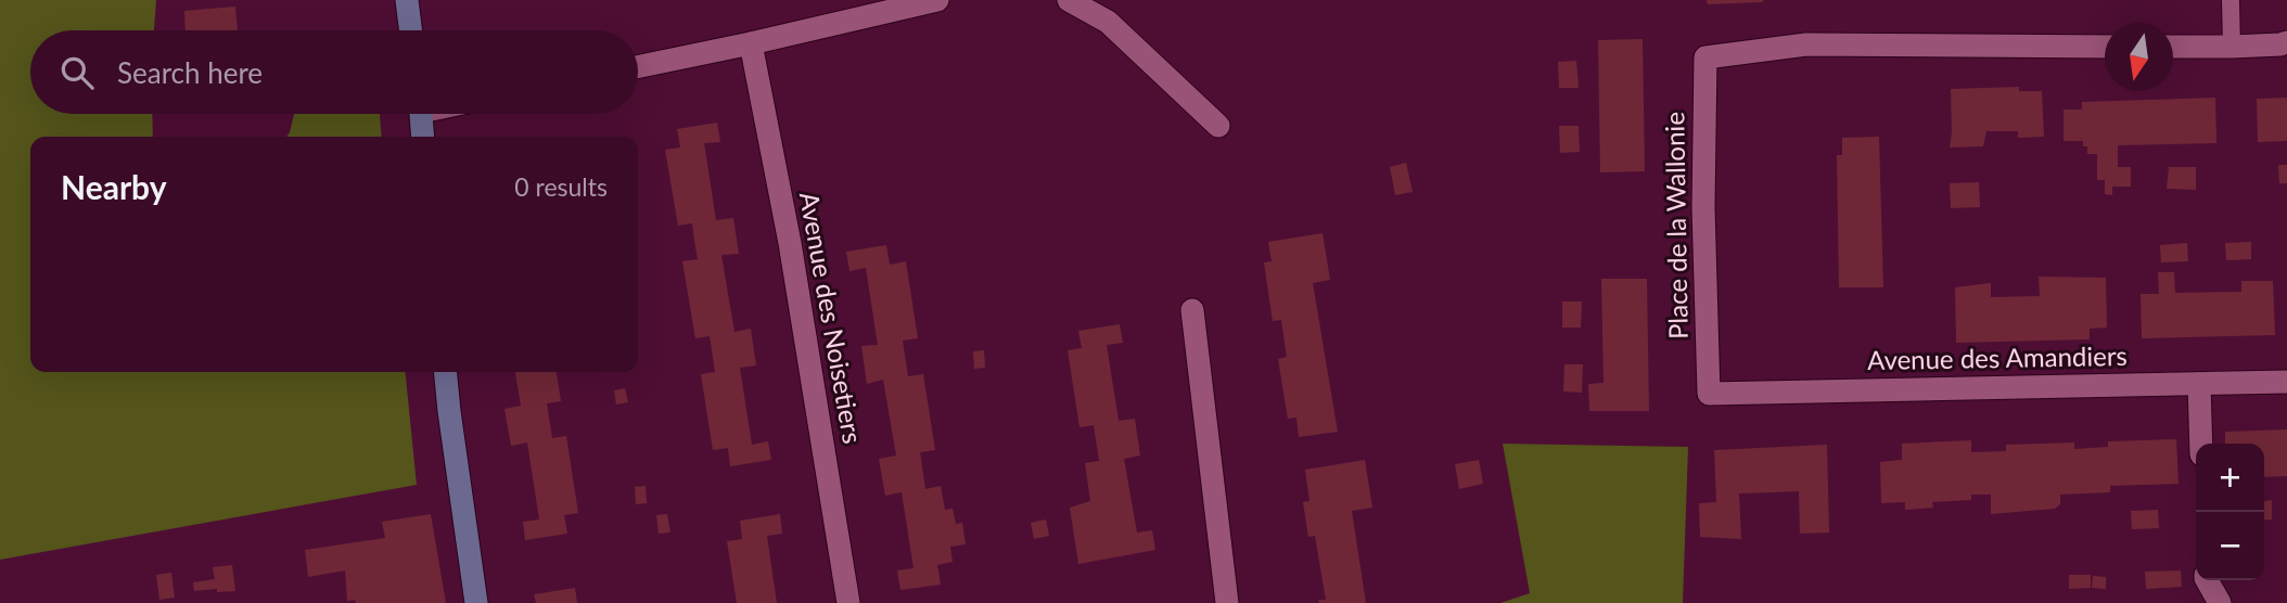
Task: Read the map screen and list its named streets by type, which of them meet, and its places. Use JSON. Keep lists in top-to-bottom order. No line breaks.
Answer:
{"streets":{"street":["Place de la Wallonie","Avenue des Noisetiers","Avenue des Amandiers"]},"crossings":[["Place de la Wallonie","Avenue des Amandiers"]],"north":"bottom","page":{"search":"Search here","heading":["Nearby","0 results"],"map_buttons":["+","−"]}}
